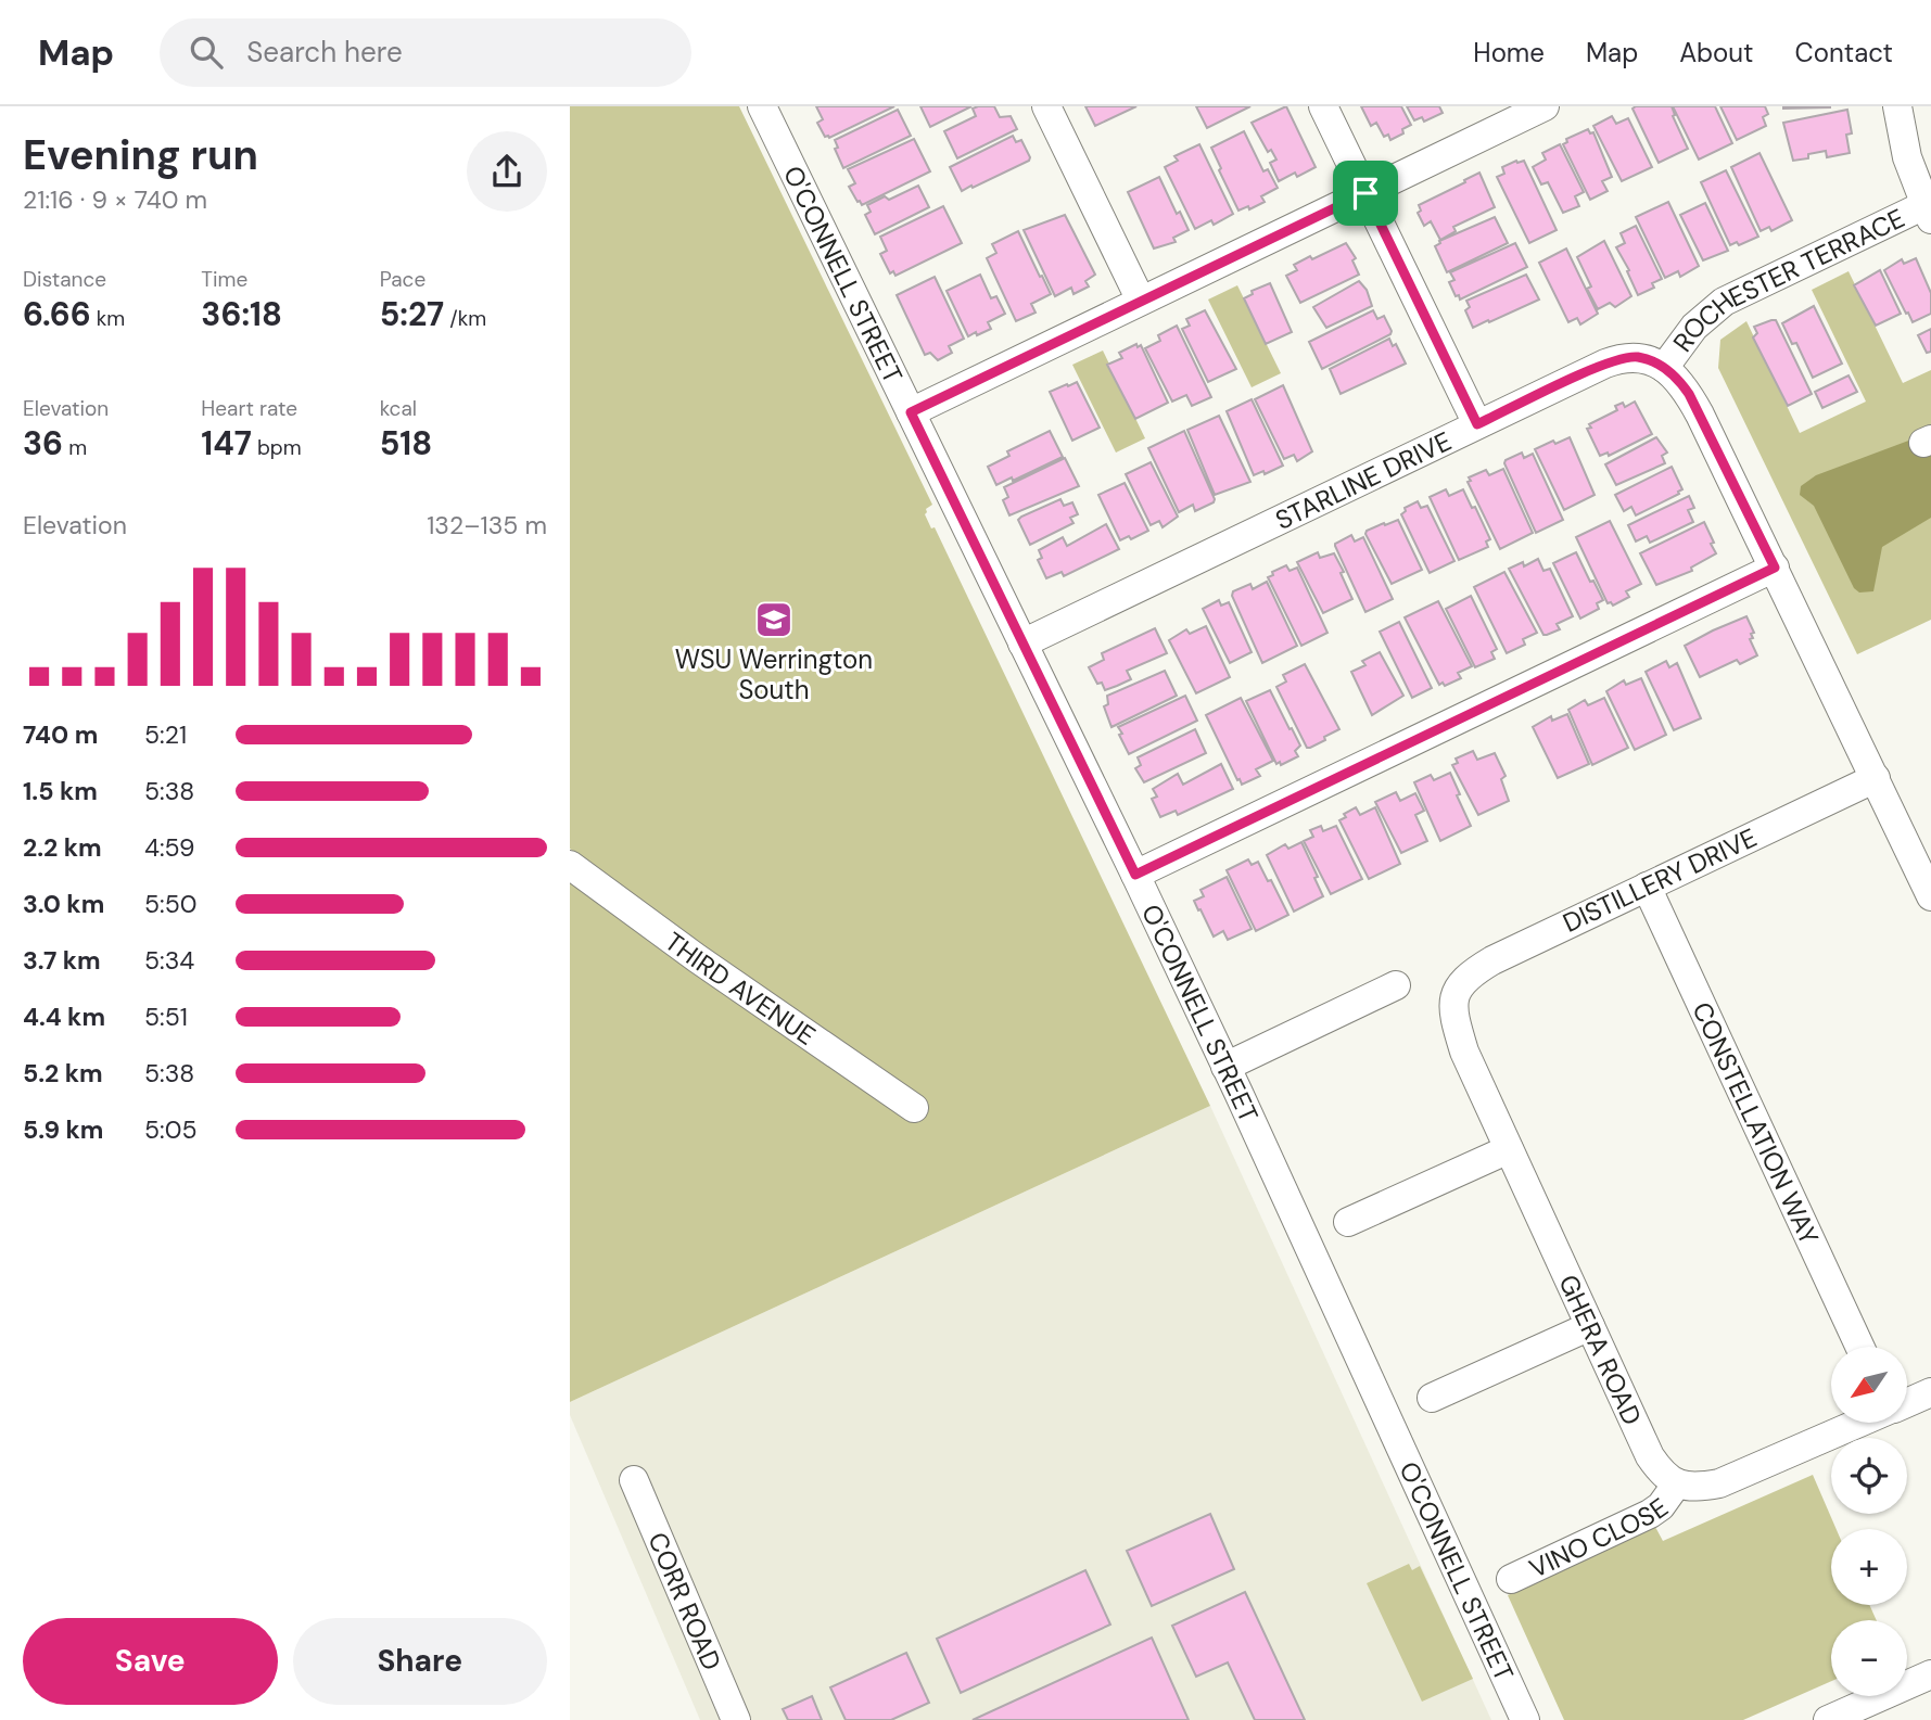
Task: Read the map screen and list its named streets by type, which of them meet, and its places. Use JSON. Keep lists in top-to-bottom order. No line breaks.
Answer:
{"streets":{"street":["O'CONNELL STREET","ROCHESTER TERRACE","STARLINE DRIVE","DISTILLERY DRIVE","THIRD AVENUE","CONSTELLATION WAY","GHERA ROAD","VINO CLOSE","CORR ROAD"]},"crossings":[["O'CONNELL STREET","STARLINE DRIVE"],["ROCHESTER TERRACE","STARLINE DRIVE"],["DISTILLERY DRIVE","CONSTELLATION WAY"],["DISTILLERY DRIVE","GHERA ROAD"],["GHERA ROAD","VINO CLOSE"]],"places":{"school or university":["WSU Werrington South"]},"north":"bottom left","page":{"header":"Map","search":"Search here","nav":["Home","Map","About","Contact"],"heading":["Evening run","21:16 · 9 × 740 m"],"stats":[["Distance","6.66 km"],["Time","36:18"],["Pace","5:27 /km"],["Elevation","36 m"],["Heart rate","147 bpm"],["kcal","518"]],"chart":["Elevation","132–135 m"],"list":[{"name":"740 m","note":"5:21"},{"name":"1.5 km","note":"5:38"},{"name":"2.2 km","note":"4:59"},{"name":"3.0 km","note":"5:50"},{"name":"3.7 km","note":"5:34"},{"name":"4.4 km","note":"5:51"},{"name":"5.2 km","note":"5:38"},{"name":"5.9 km","note":"5:05"}],"map_buttons":["+","−"],"buttons":["Save","Share"]}}
